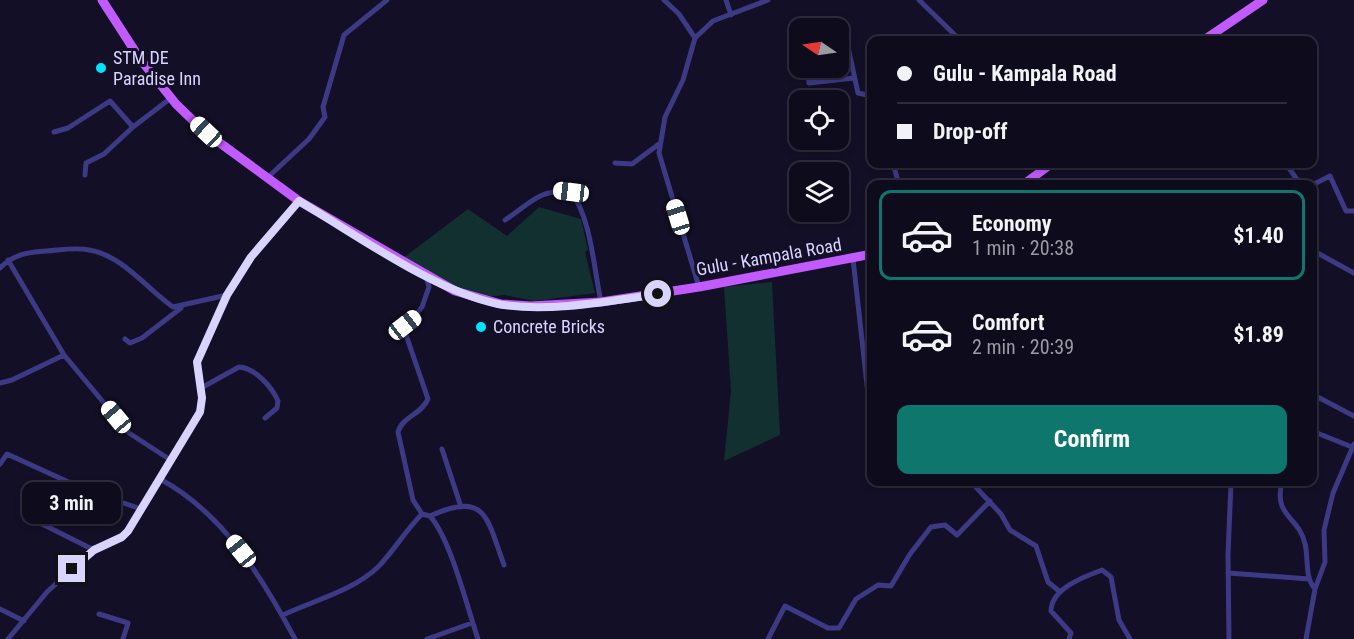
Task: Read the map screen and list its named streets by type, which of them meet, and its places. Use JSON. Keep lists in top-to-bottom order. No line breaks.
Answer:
{"streets":{"main road":["Gulu - Kampala Road"]},"places":["STM DE Paradise Inn","Concrete Bricks"],"north":"left","page":{"banner":["Gulu - Kampala Road","Drop-off"],"list":[{"name":"Economy","note":"1 min · 20:38","value":"$1.40"},{"name":"Comfort","note":"2 min · 20:39","value":"$1.89"}],"buttons":"Confirm","bubble":"3 min"}}
